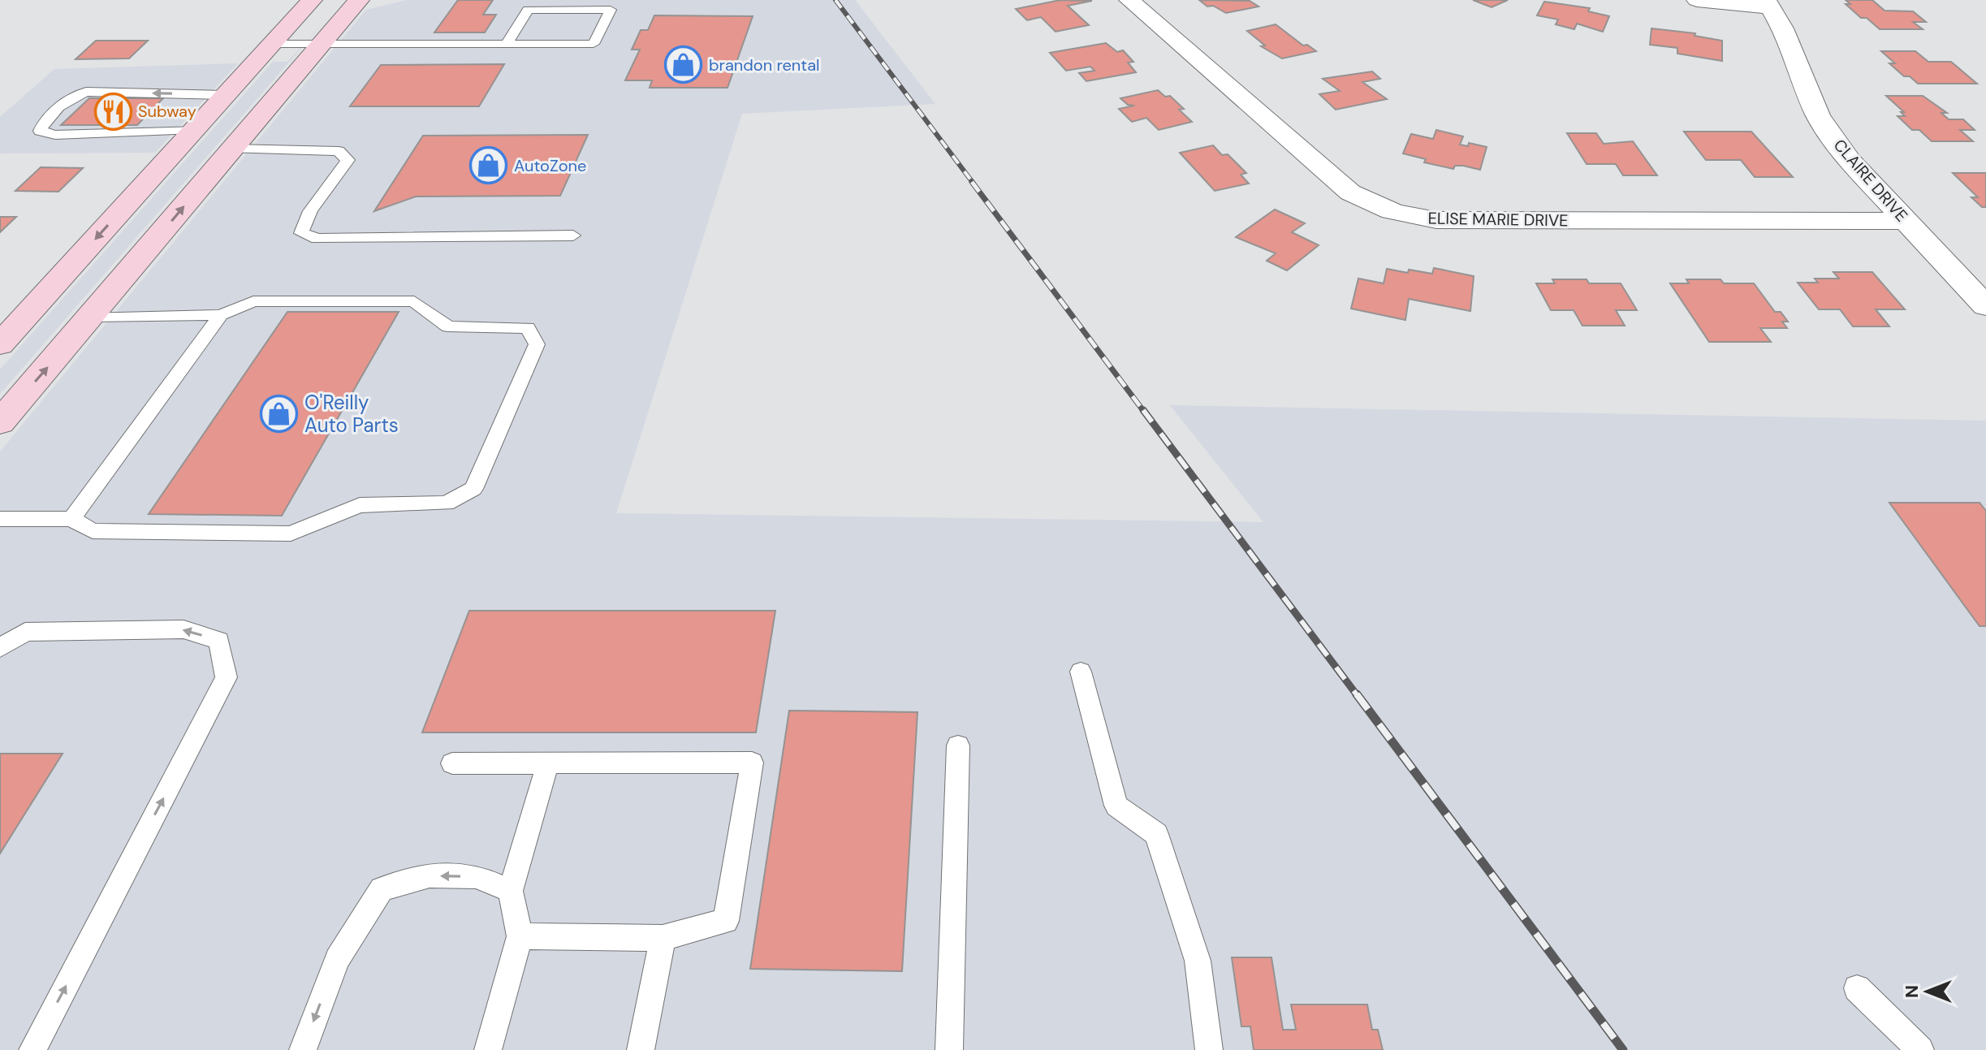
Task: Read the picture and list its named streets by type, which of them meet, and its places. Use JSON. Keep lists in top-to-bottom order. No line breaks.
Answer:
{"streets":{"street":["CLAIRE DRIVE","ELISE MARIE DRIVE"]},"crossings":[["CLAIRE DRIVE","ELISE MARIE DRIVE"]],"places":{"shop":["brandon rental","AutoZone","O'Reilly Auto Parts"],"restaurant":["Subway"]},"north":"left"}
